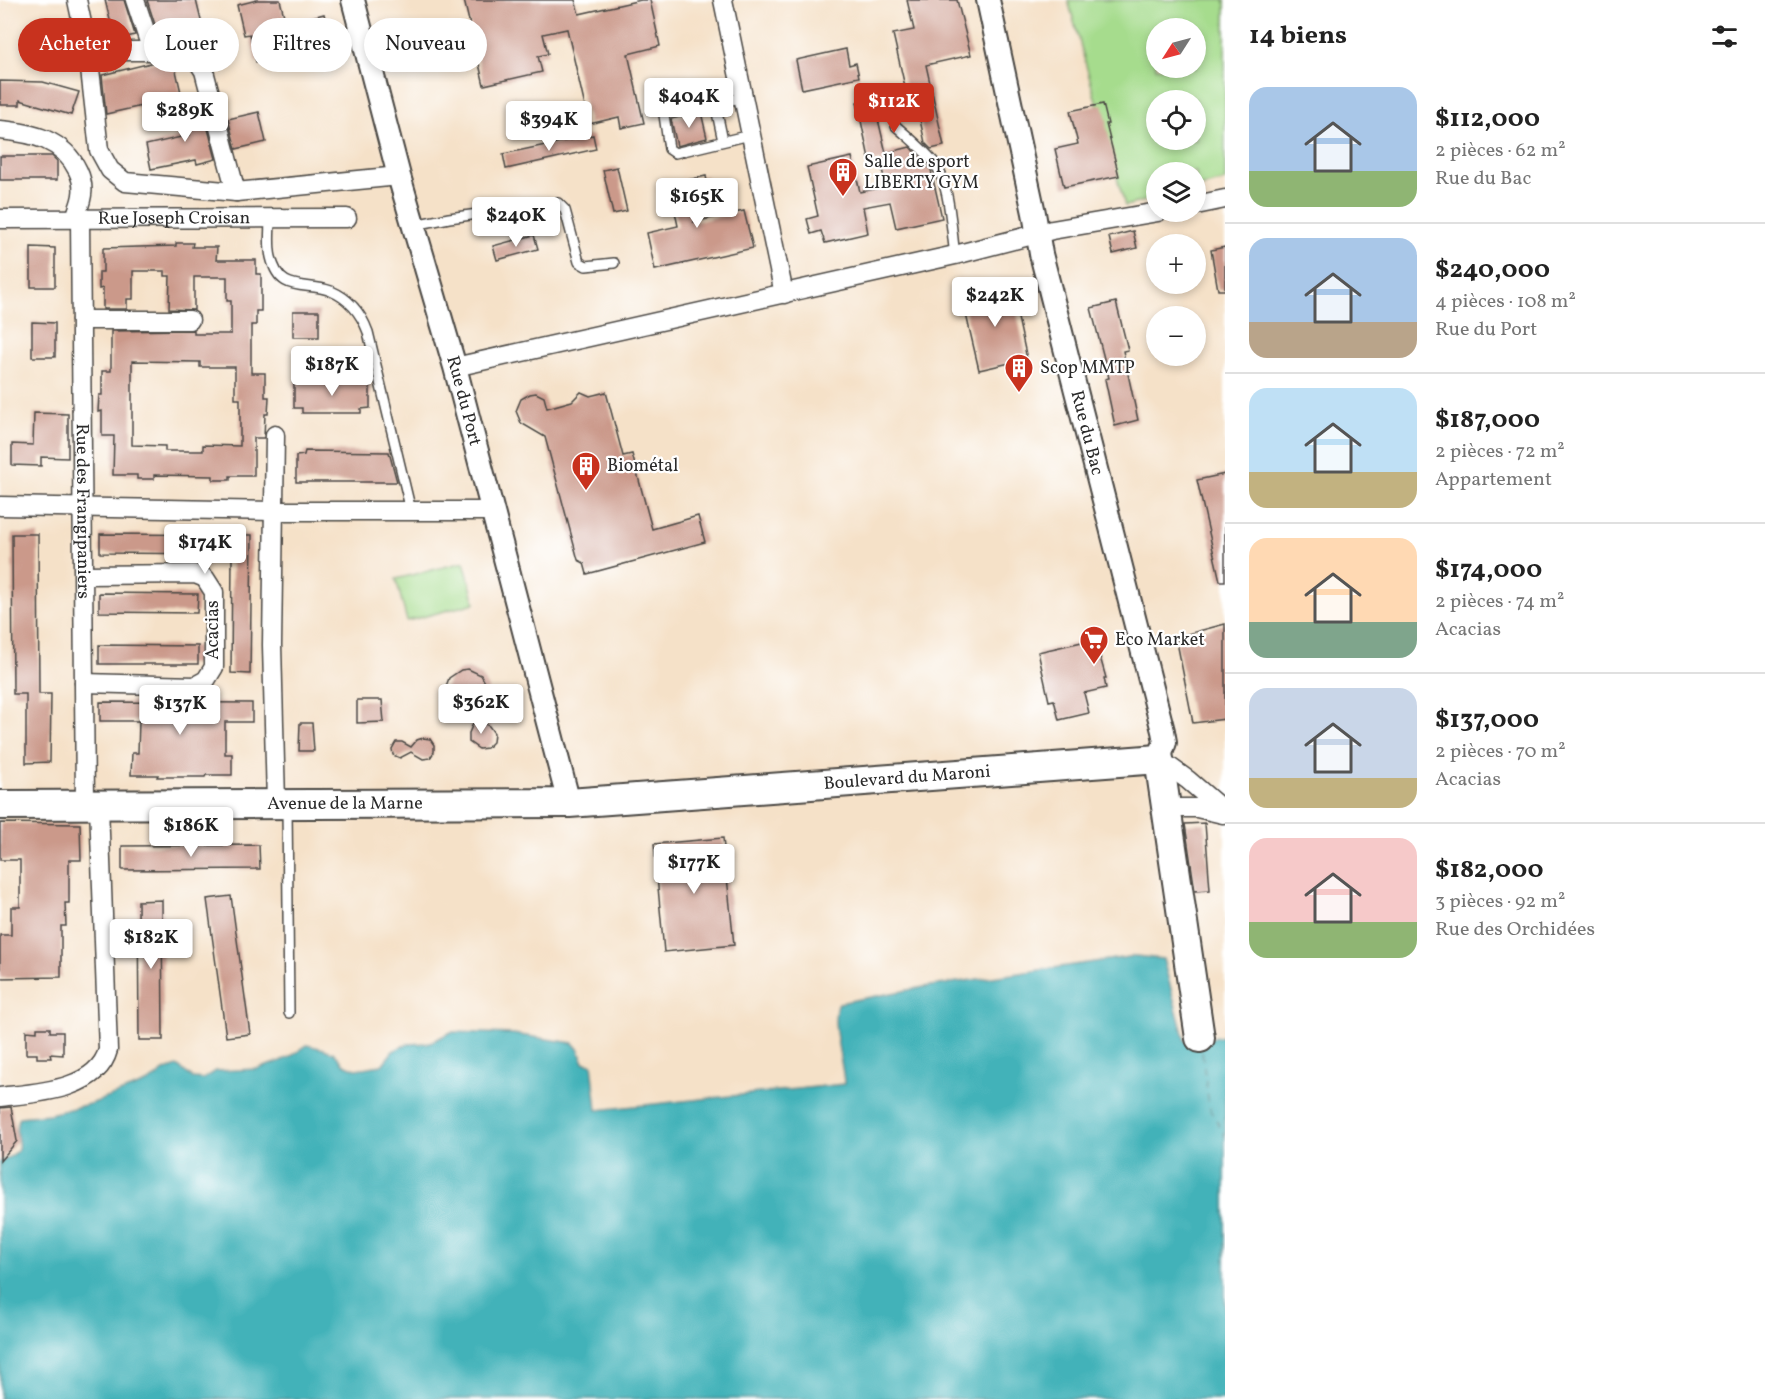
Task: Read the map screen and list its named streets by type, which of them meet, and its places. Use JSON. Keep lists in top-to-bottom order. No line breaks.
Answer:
{"streets":{"main road":["Boulevard du Maroni","Avenue de la Marne"],"street":["Rue Joseph Croisan","Rue du Port","Rue du Bac","Rue des Frangipaniers","Acacias"]},"crossings":[["Rue Joseph Croisan","Rue des Frangipaniers"],["Rue du Port","Boulevard du Maroni"],["Rue du Port","Avenue de la Marne"],["Rue du Bac","Boulevard du Maroni"],["Rue des Frangipaniers","Acacias"],["Rue des Frangipaniers","Avenue de la Marne"],["Boulevard du Maroni","Avenue de la Marne"]],"places":{"building":["Salle de sport LIBERTY GYM","Scop MMTP","Biométal"],"supermarket":["Eco Market"]},"north":"bottom left","page":{"heading":"14 biens","map_buttons":["+","−"],"chip":["Acheter","Louer","Filtres","Nouveau"],"list":[{"name":"$112,000","note":"2 pièces · 62 m² · Rue du Bac"},{"name":"$240,000","note":"4 pièces · 108 m² · Rue du Port"},{"name":"$187,000","note":"2 pièces · 72 m² · Appartement"},{"name":"$174,000","note":"2 pièces · 74 m² · Acacias"},{"name":"$137,000","note":"2 pièces · 70 m² · Acacias"},{"name":"$182,000","note":"3 pièces · 92 m² · Rue des Orchidées"}],"price":["$404K","$112K","$289K","$394K","$165K","$240K","$242K","$187K","$174K","$362K","$137K","$186K","$177K","$182K"]}}
